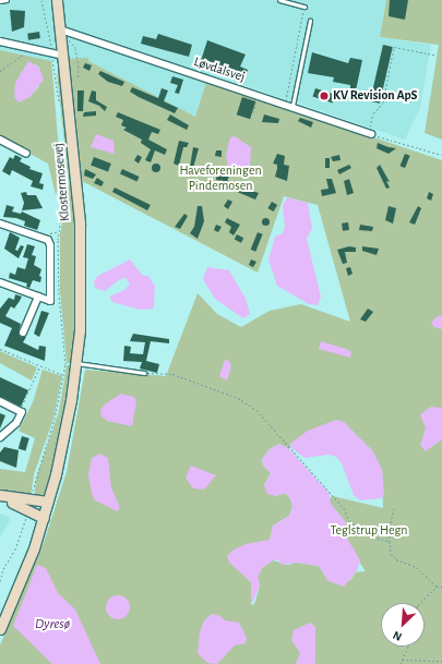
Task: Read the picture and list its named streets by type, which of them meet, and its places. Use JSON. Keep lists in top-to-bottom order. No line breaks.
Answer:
{"streets":{"main road":["Klostermosevej"],"street":["Løvdalsvej"]},"crossings":[["Løvdalsvej","Klostermosevej"]],"water":["Dyresø"],"parks":["Haveforeningen Pindemosen","Teglstrup Hegn"],"places":["KV Revision ApS"],"north":"bottom left"}
